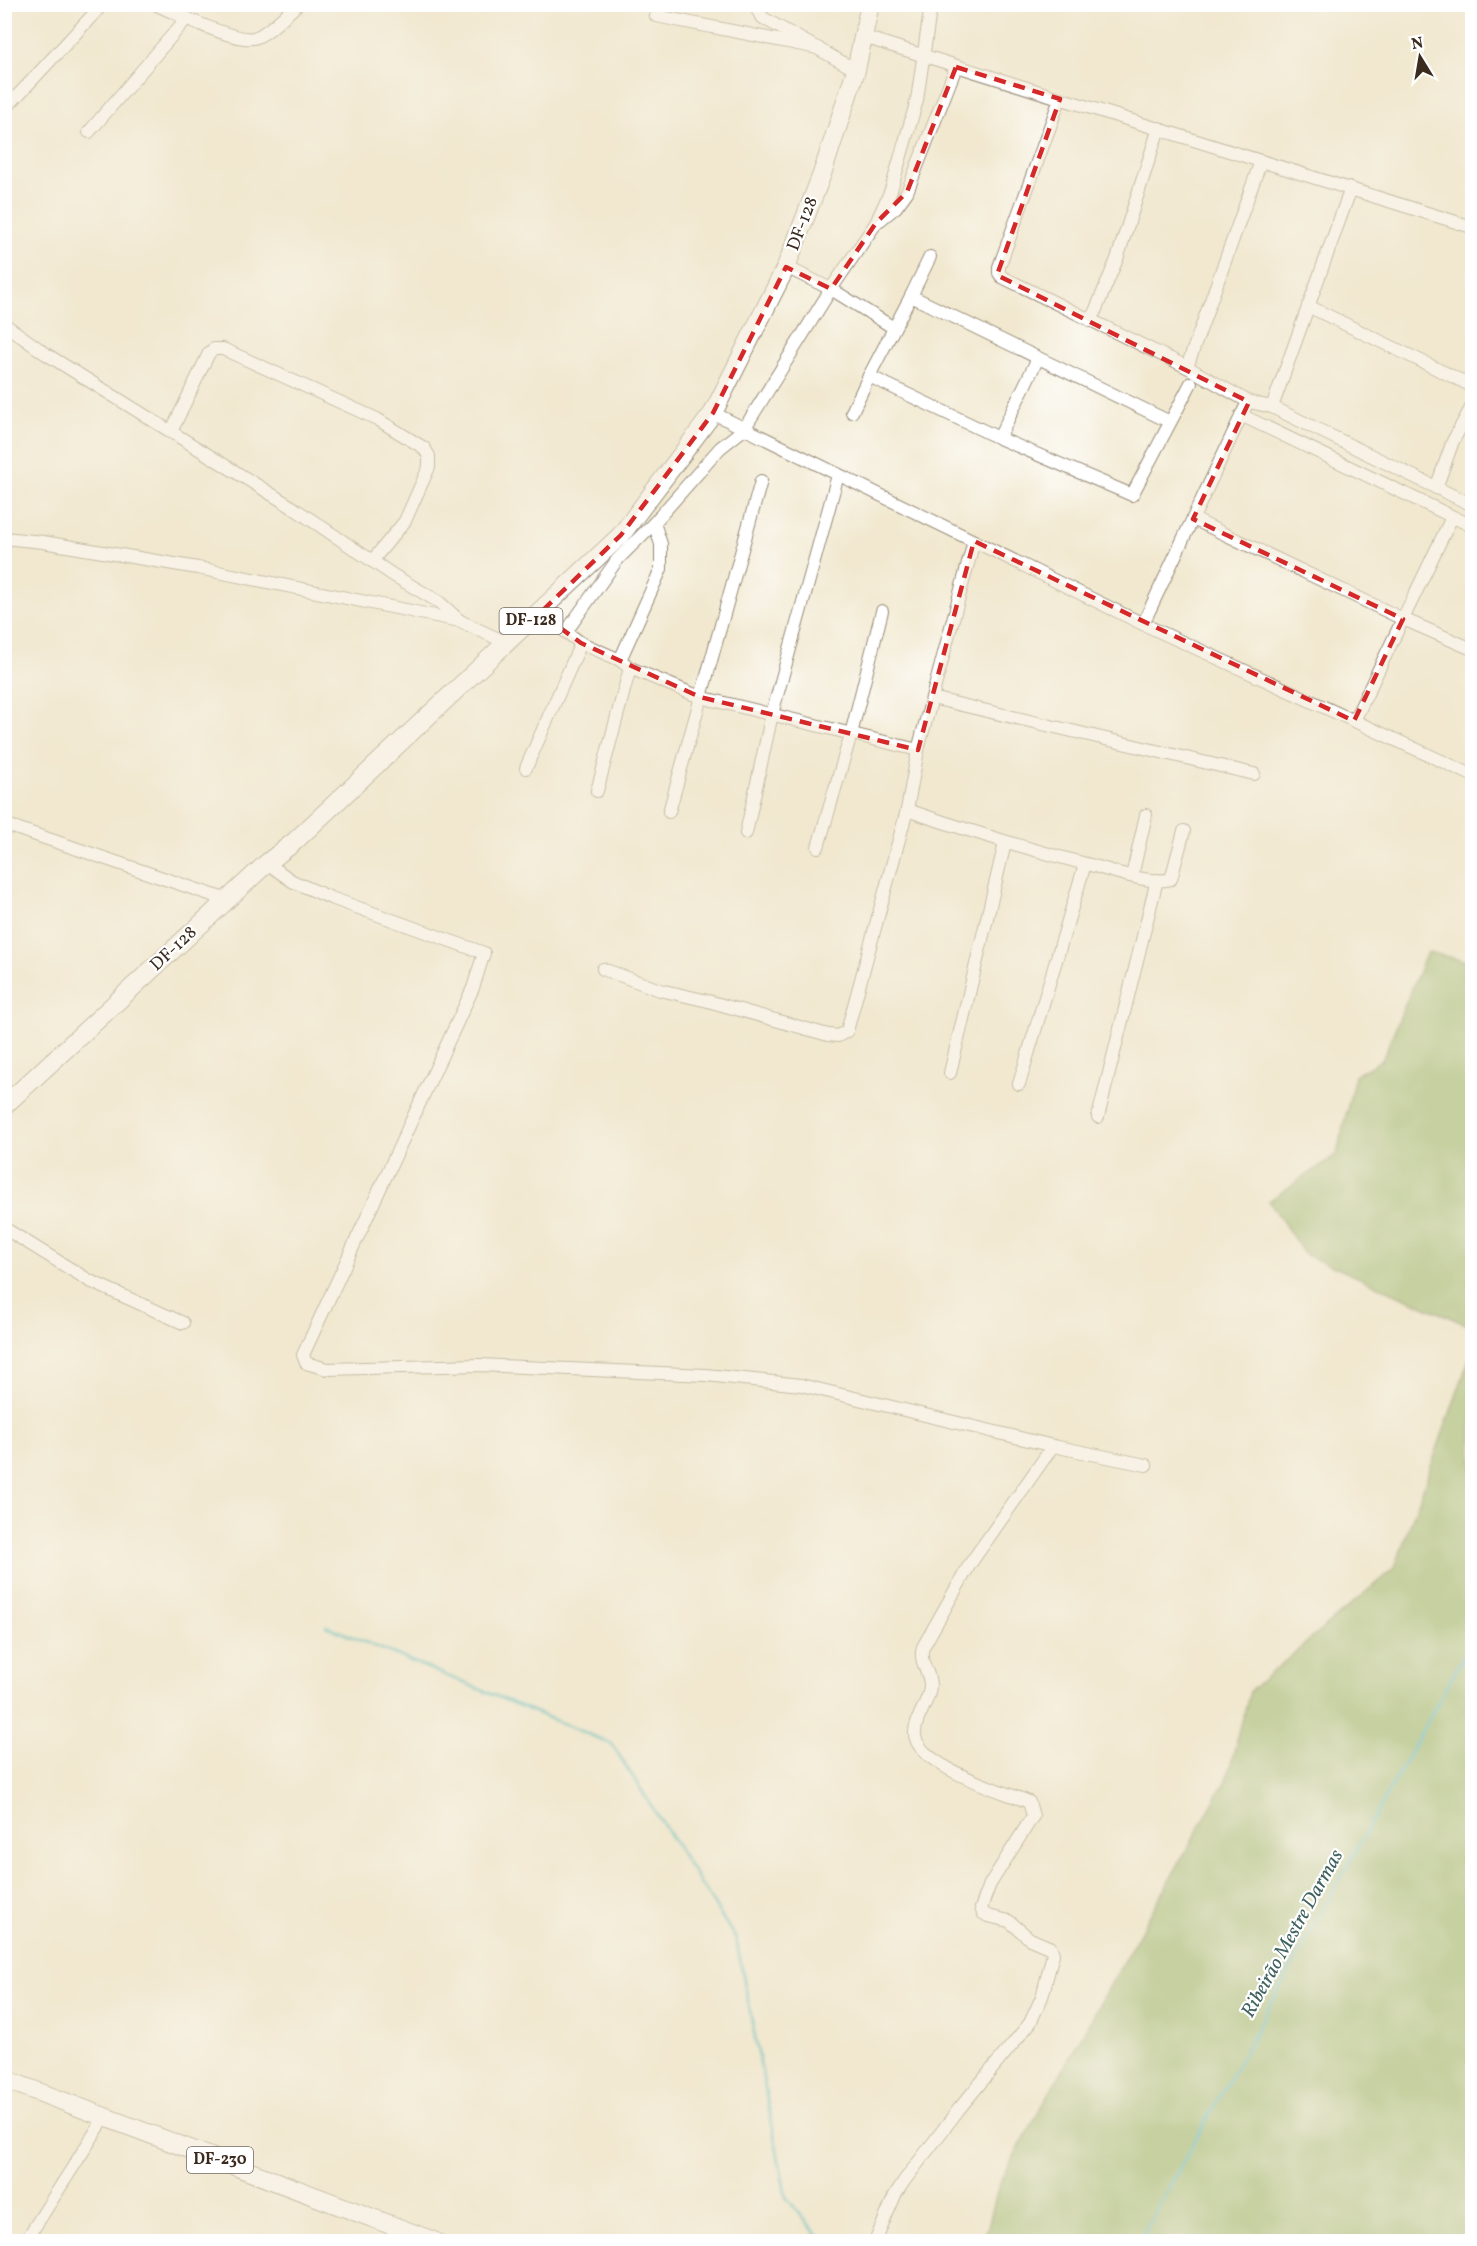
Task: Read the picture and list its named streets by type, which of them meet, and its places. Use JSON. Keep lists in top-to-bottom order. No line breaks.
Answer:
{"streets":{"main road":["DF-128","DF-230"]},"water":["Ribeirão Mestre Darmas"],"north":"top"}
